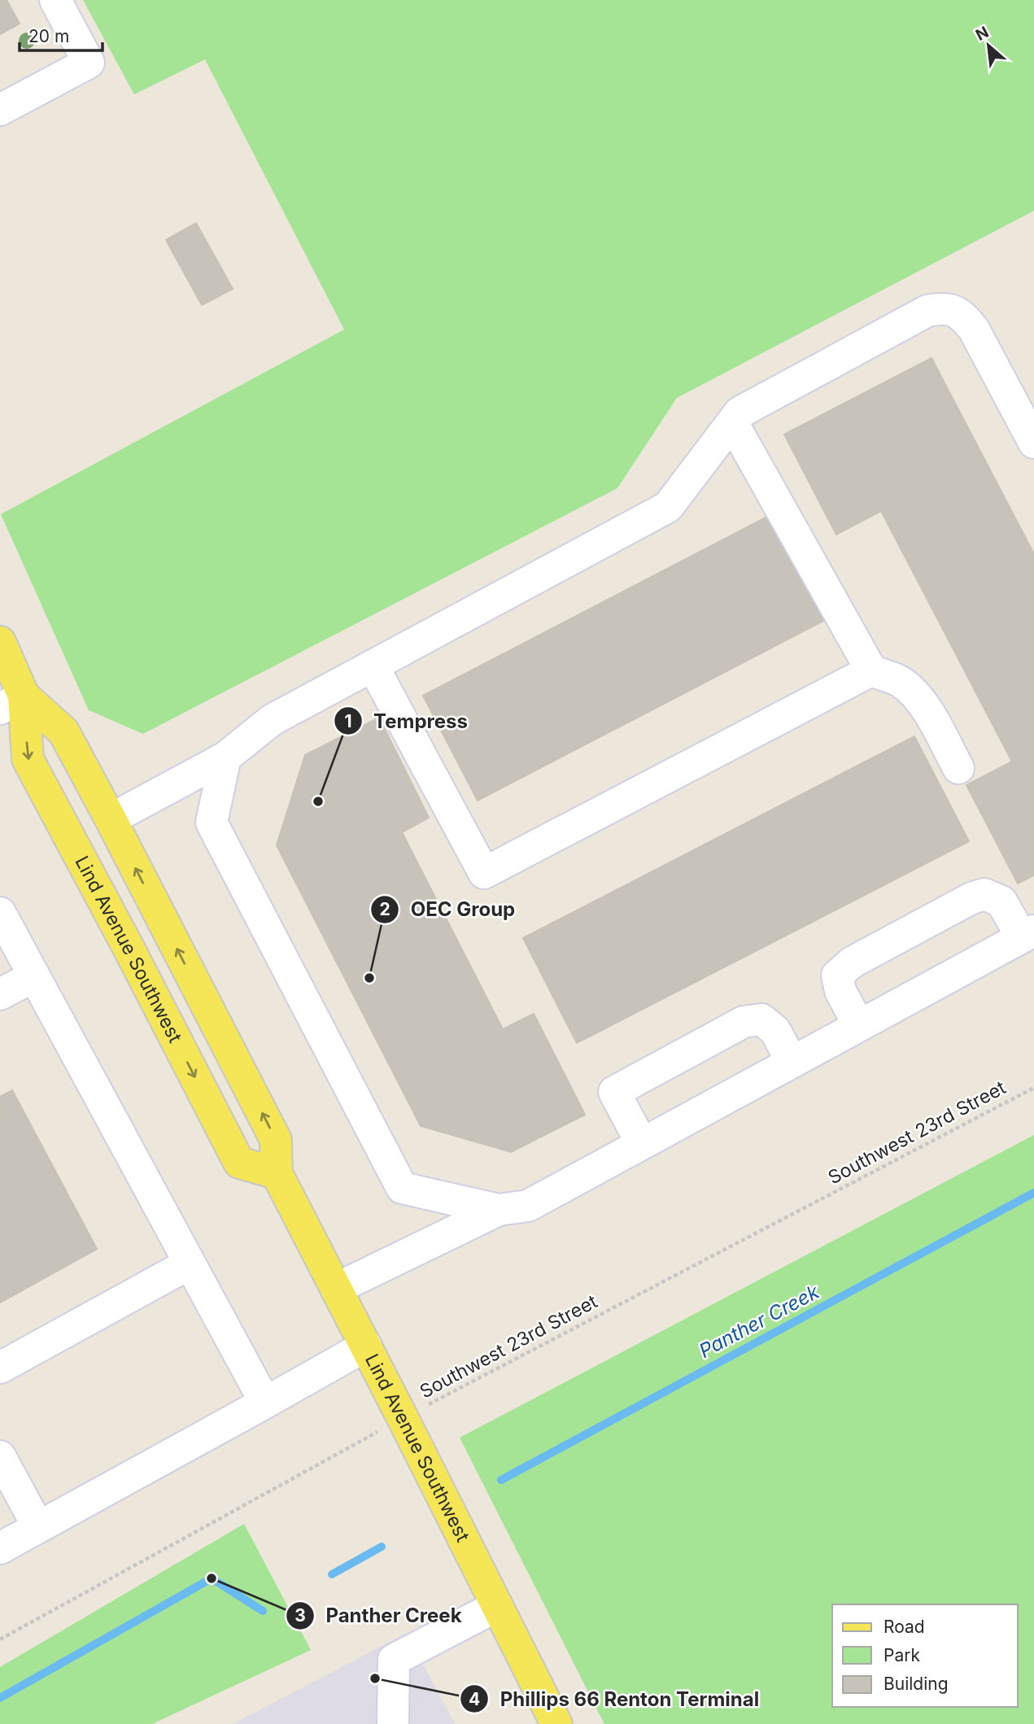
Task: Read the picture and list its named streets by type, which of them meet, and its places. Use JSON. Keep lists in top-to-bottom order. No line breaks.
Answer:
{"streets":{"main road":["Lind Avenue Southwest"],"path":["Southwest 23rd Street"]},"crossings":[["Lind Avenue Southwest","Southwest 23rd Street"]],"water":["Panther Creek"],"places":["Tempress","OEC Group","Panther Creek","Phillips 66 Renton Terminal"],"legend":["Road","Park","Building"],"scale_bar":"20 m","north":"top left"}
